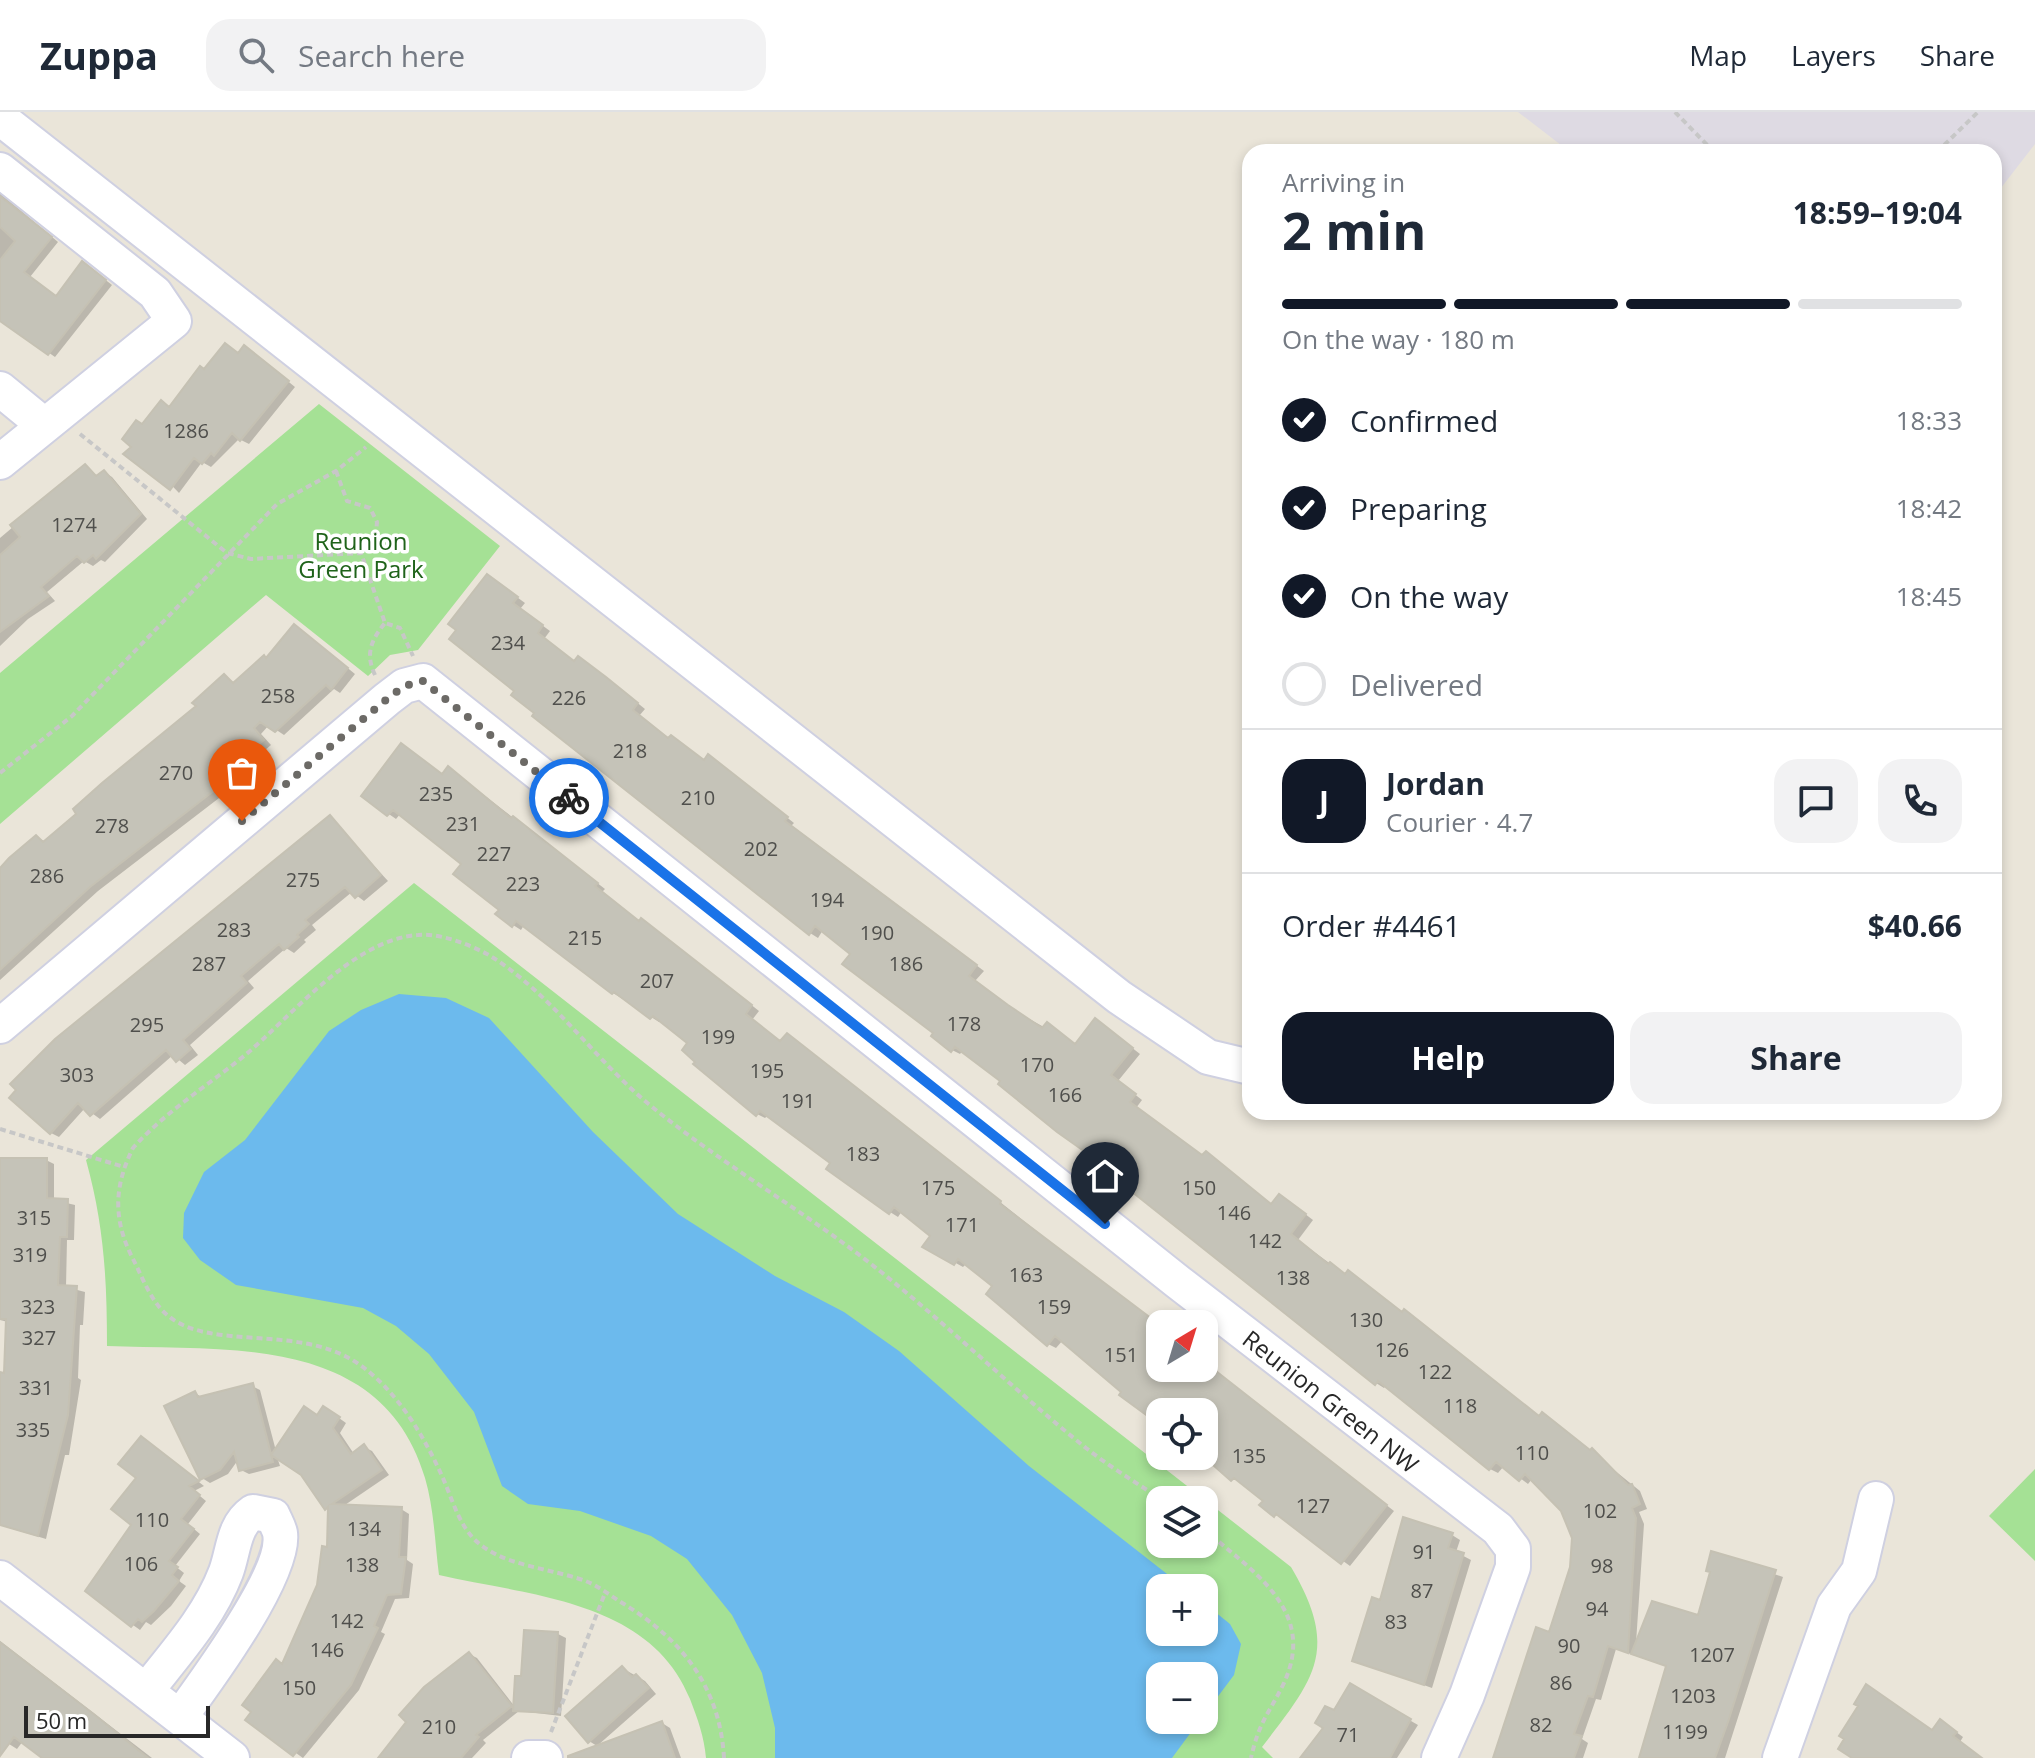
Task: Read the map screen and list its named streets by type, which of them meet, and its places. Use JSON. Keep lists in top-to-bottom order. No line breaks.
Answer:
{"streets":{"street":["Reunion Green NW"]},"parks":["Reunion Green Park"],"house_numbers":["1286","1274","234","258","226","218","270","235","210","231","278","202","227","286","275","223","194","283","190","215","287","186","207","178","295","199","170","195","303","166","191","183","175","150","146","315","171","142","319","163","138","323","159","130","327","126","151","122","331","118","335","110","135","127","102","110","134","91","106","138","98","87","94","142","83","90","146","1207","86","150","1203","82","210","1199","71"],"scale_bar":"50 m","north":"top right","page":{"header":"Zuppa","search":"Search here","nav":["Map","Layers","Share"],"heading":["2 min","Arriving in","18:59–19:04"],"panel":["Jordan","Courier · 4.7","Order #4461","$40.66"],"bar":"On the way · 180 m","list":[["Confirmed","18:33"],["Preparing","18:42"],["On the way","18:45"],"Delivered"],"round":"J","buttons":["Help","Share"],"map_buttons":["+","−"],"scale":"50 m"}}
